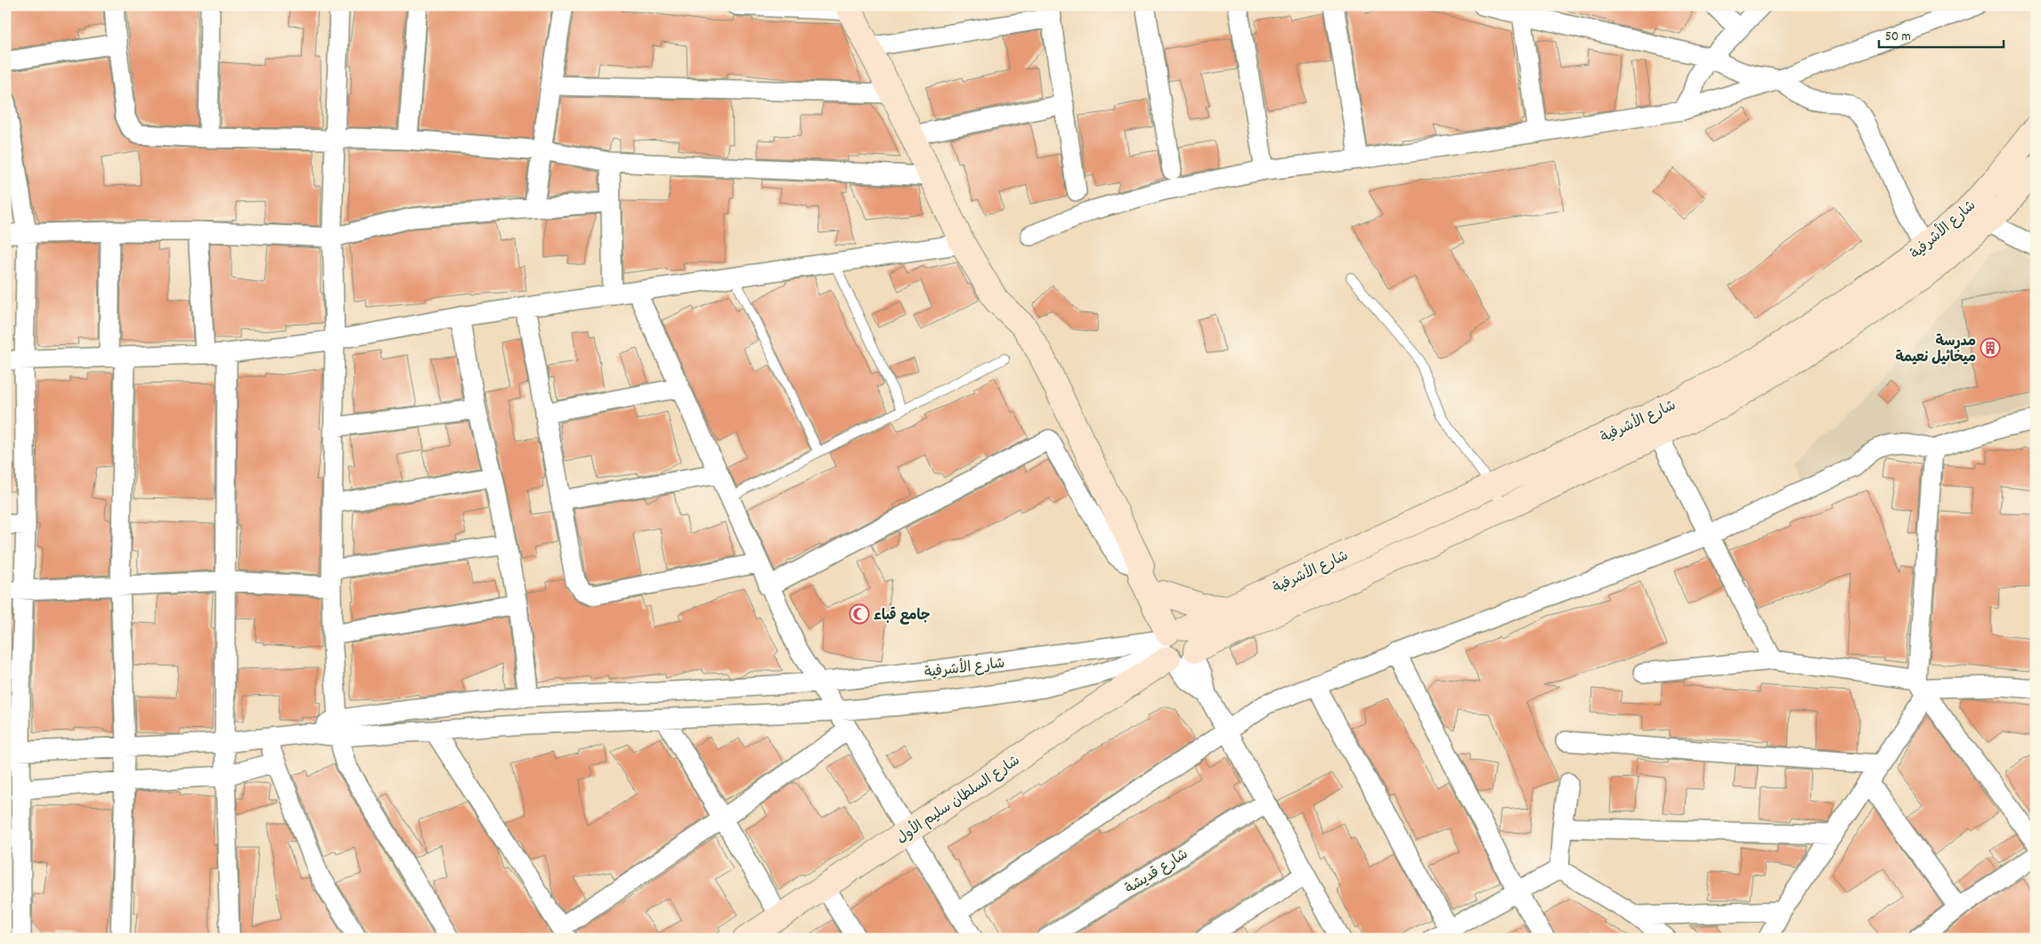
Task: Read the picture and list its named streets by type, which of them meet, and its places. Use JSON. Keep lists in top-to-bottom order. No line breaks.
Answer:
{"streets":{"street":["شارع الأشرفية","شارع السلطان سليم الأول","شارع قديشة"]},"crossings":[["شارع الأشرفية","شارع السلطان سليم الأول"]],"places":{"building":["مدرسة ميخائيل نعيمة"],"mosque":["جامع قباء"]},"scale_bar":"50 m"}
